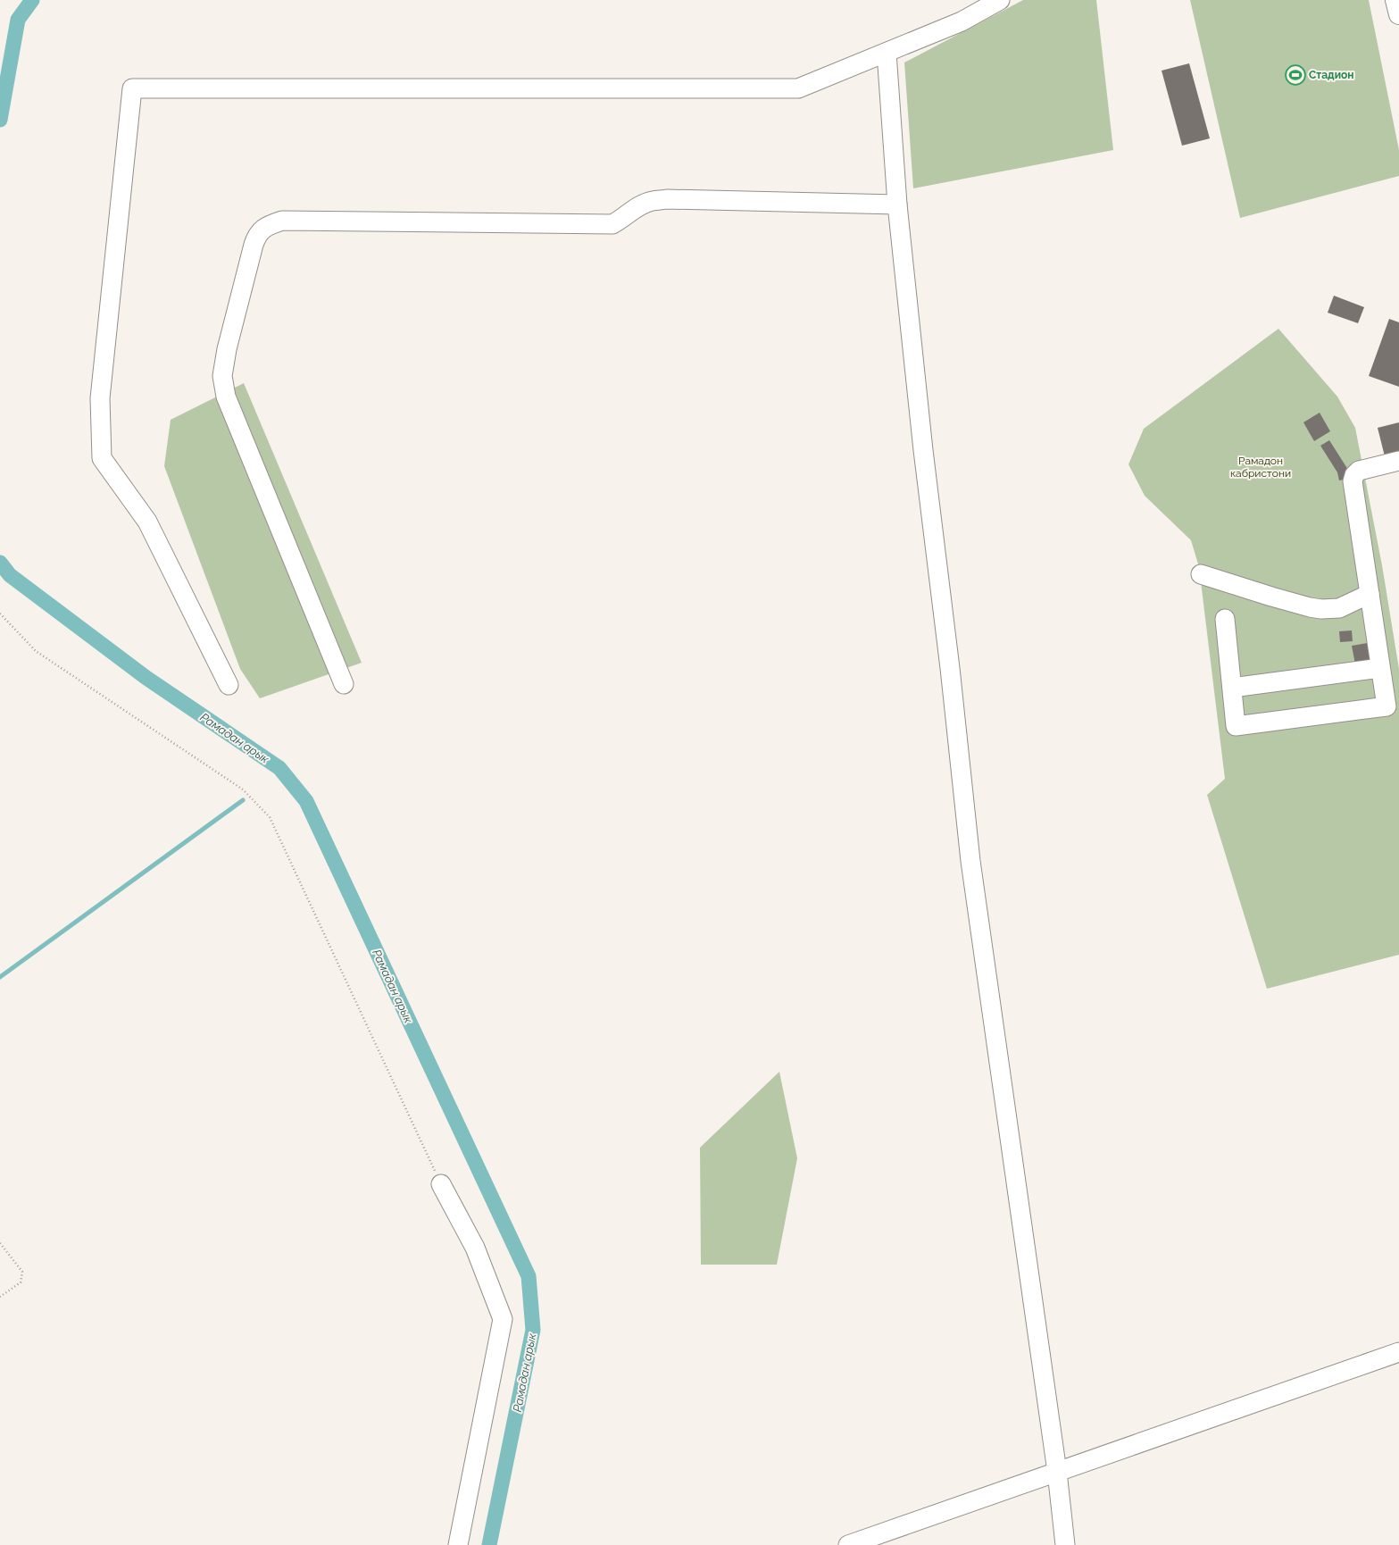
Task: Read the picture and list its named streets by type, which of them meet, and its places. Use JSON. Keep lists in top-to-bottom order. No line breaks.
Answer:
{"water":["Рамадан арык"],"parks":["Рамадон кабристони"],"places":{"sports":["Стадион"]}}
